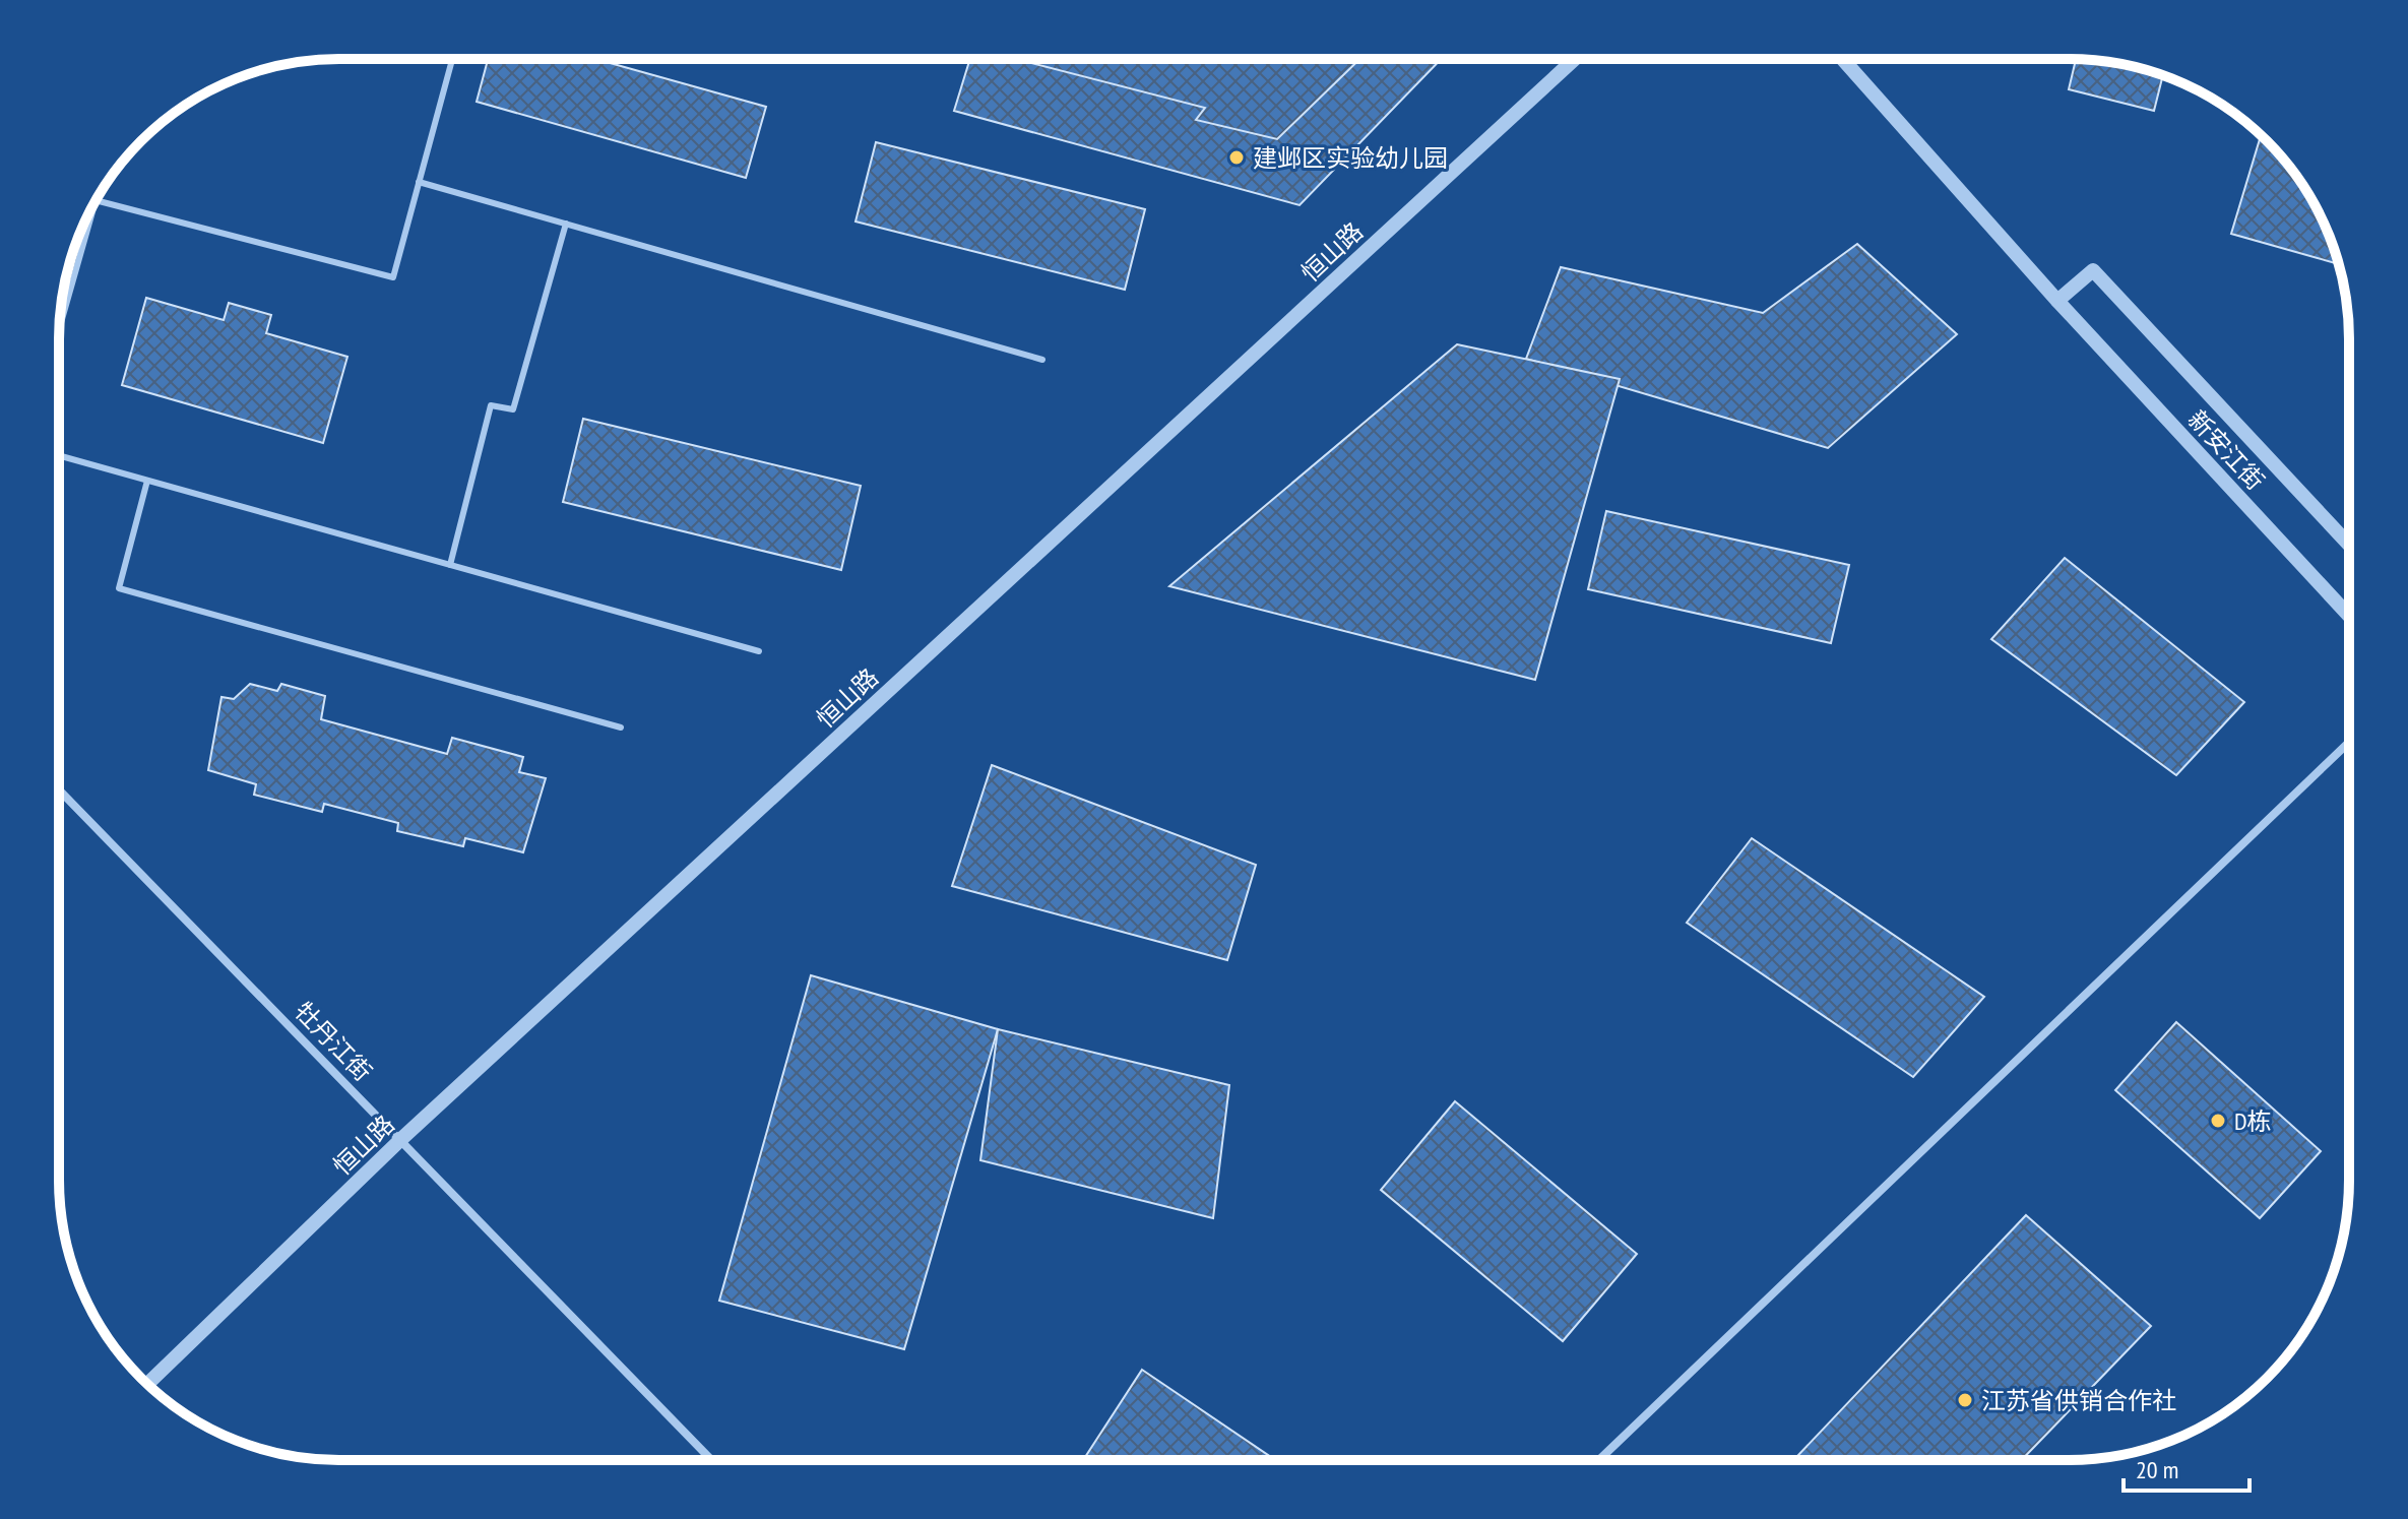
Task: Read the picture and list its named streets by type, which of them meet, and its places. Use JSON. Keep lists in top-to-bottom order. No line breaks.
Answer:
{"streets":{"street":["恒山路","新安江街","牡丹江街"]},"crossings":[["恒山路","牡丹江街"]],"places":["建邺区实验幼儿园","D栋","江苏省供销合作社"],"scale_bar":"20 m"}
